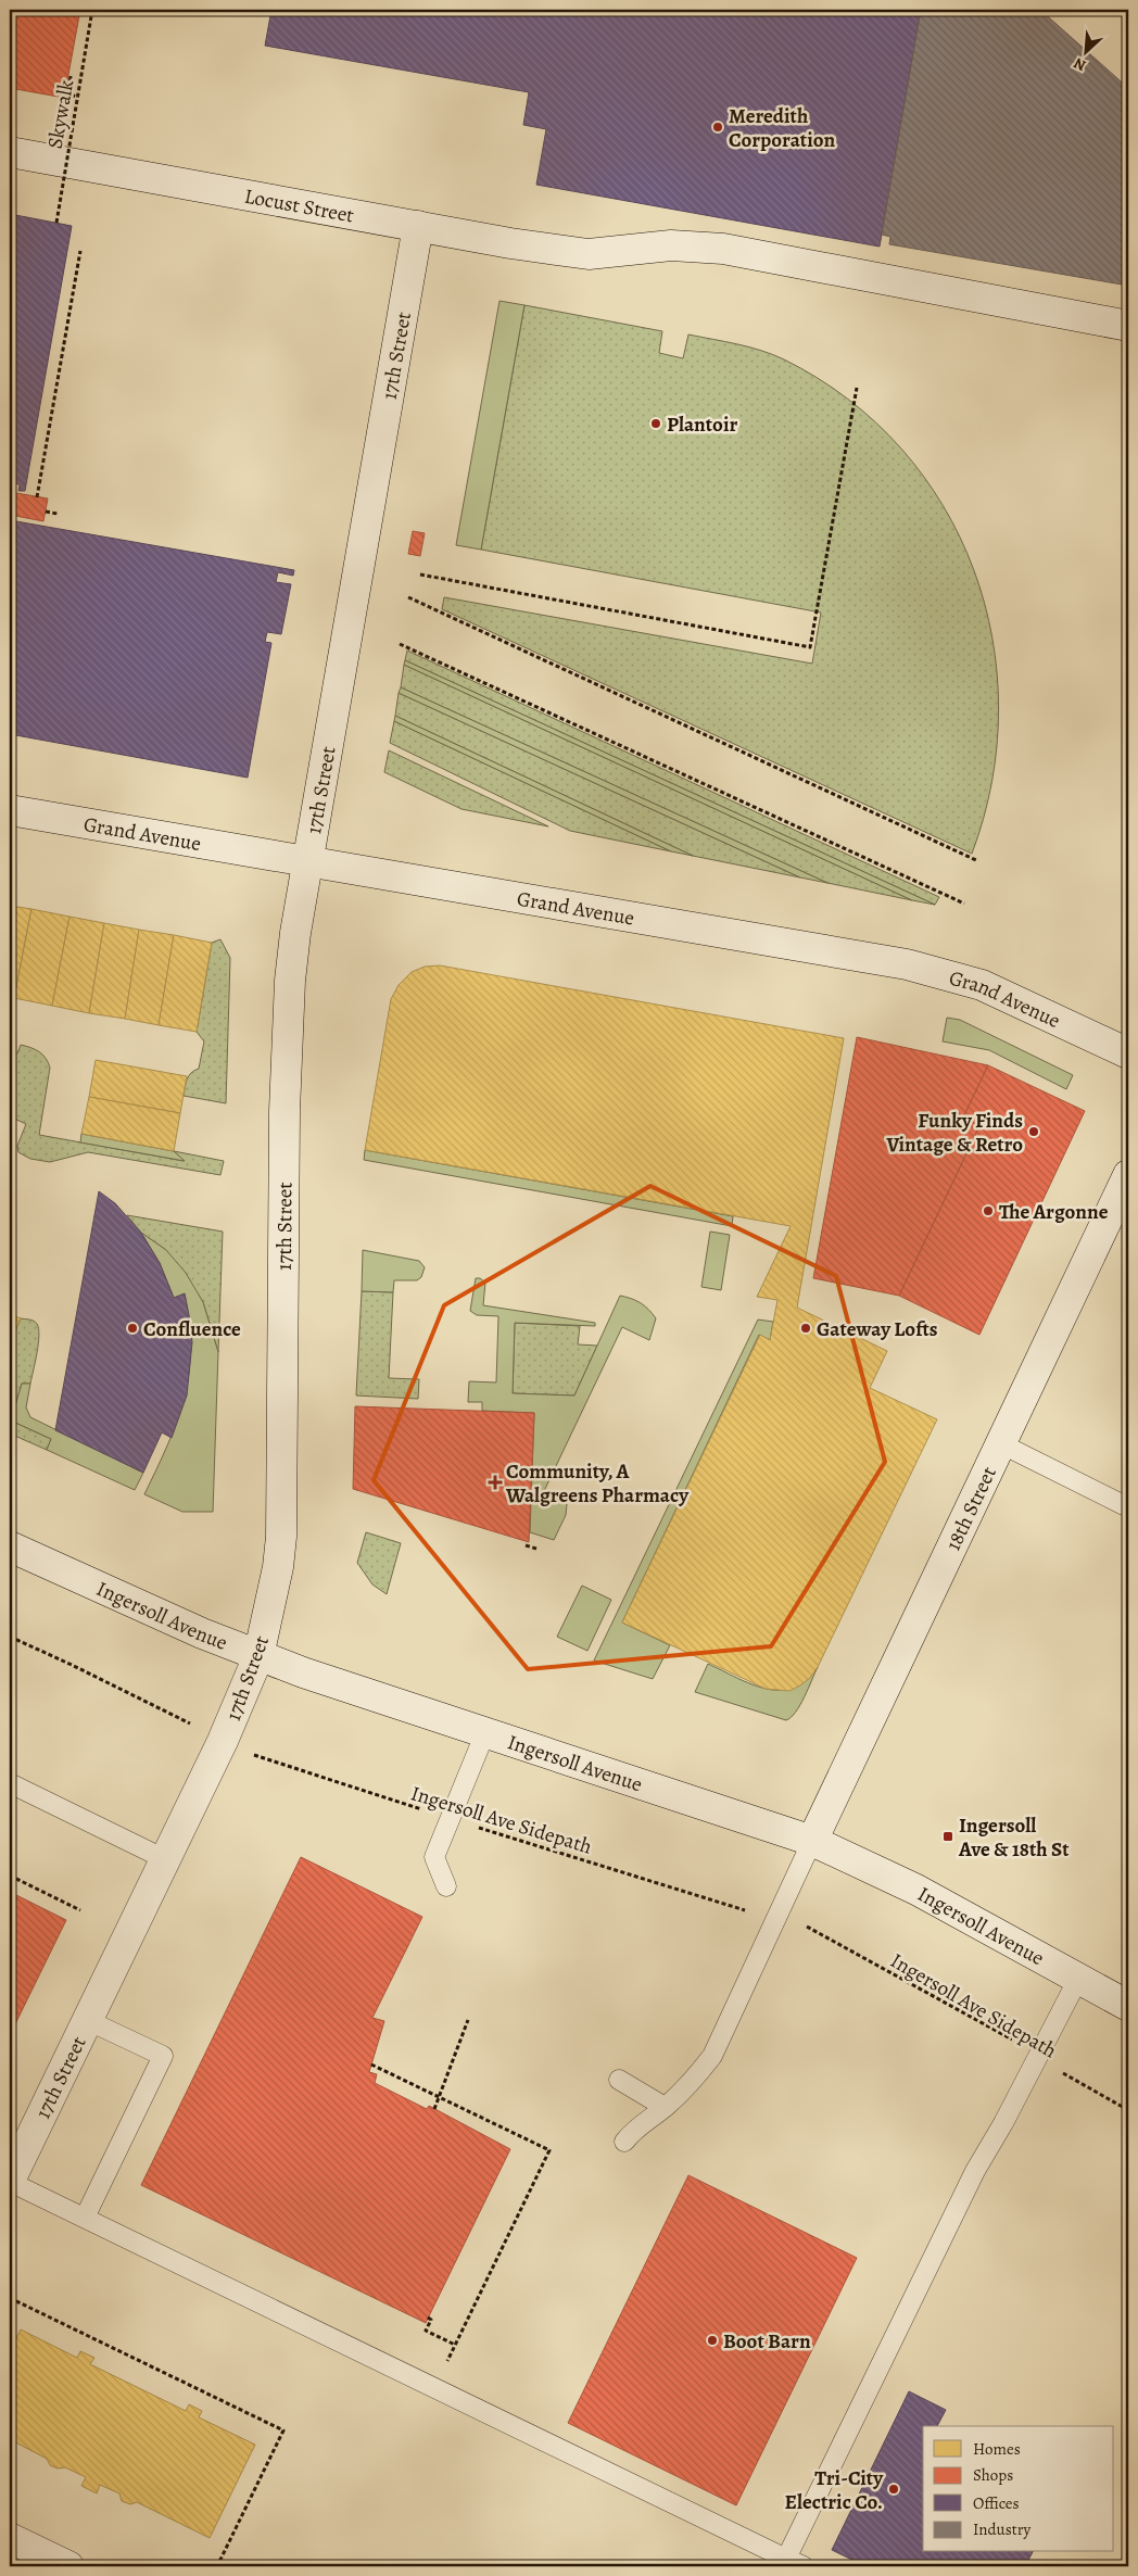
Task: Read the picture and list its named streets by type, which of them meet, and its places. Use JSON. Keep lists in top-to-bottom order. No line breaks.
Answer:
{"streets":{"main road":["Locust Street","17th Street","Grand Avenue","18th Street","Ingersoll Avenue"],"path":["Skywalk","Ingersoll Ave Sidepath"]},"crossings":[["Locust Street","17th Street"],["17th Street","Grand Avenue"],["17th Street","Ingersoll Avenue"],["18th Street","Ingersoll Avenue"]],"places":{"other":["Meredith Corporation","Plantoir","Funky Finds Vintage & Retro","The Argonne","Confluence","Gateway Lofts","Boot Barn","Tri-City Electric Co."],"health":["Community, A Walgreens Pharmacy"],"transit":["Ingersoll Ave & 18th St"]},"legend":["Homes","Shops","Offices","Industry"],"north":"bottom left"}
